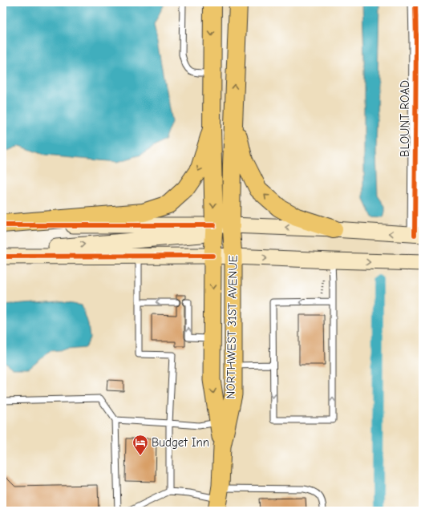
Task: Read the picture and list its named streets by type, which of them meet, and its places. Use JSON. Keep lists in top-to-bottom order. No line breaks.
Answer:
{"streets":{"main road":["NORTHWEST 31ST AVENUE"],"street":["BLOUNT ROAD"]},"places":{"hotel":["Budget Inn"]}}
